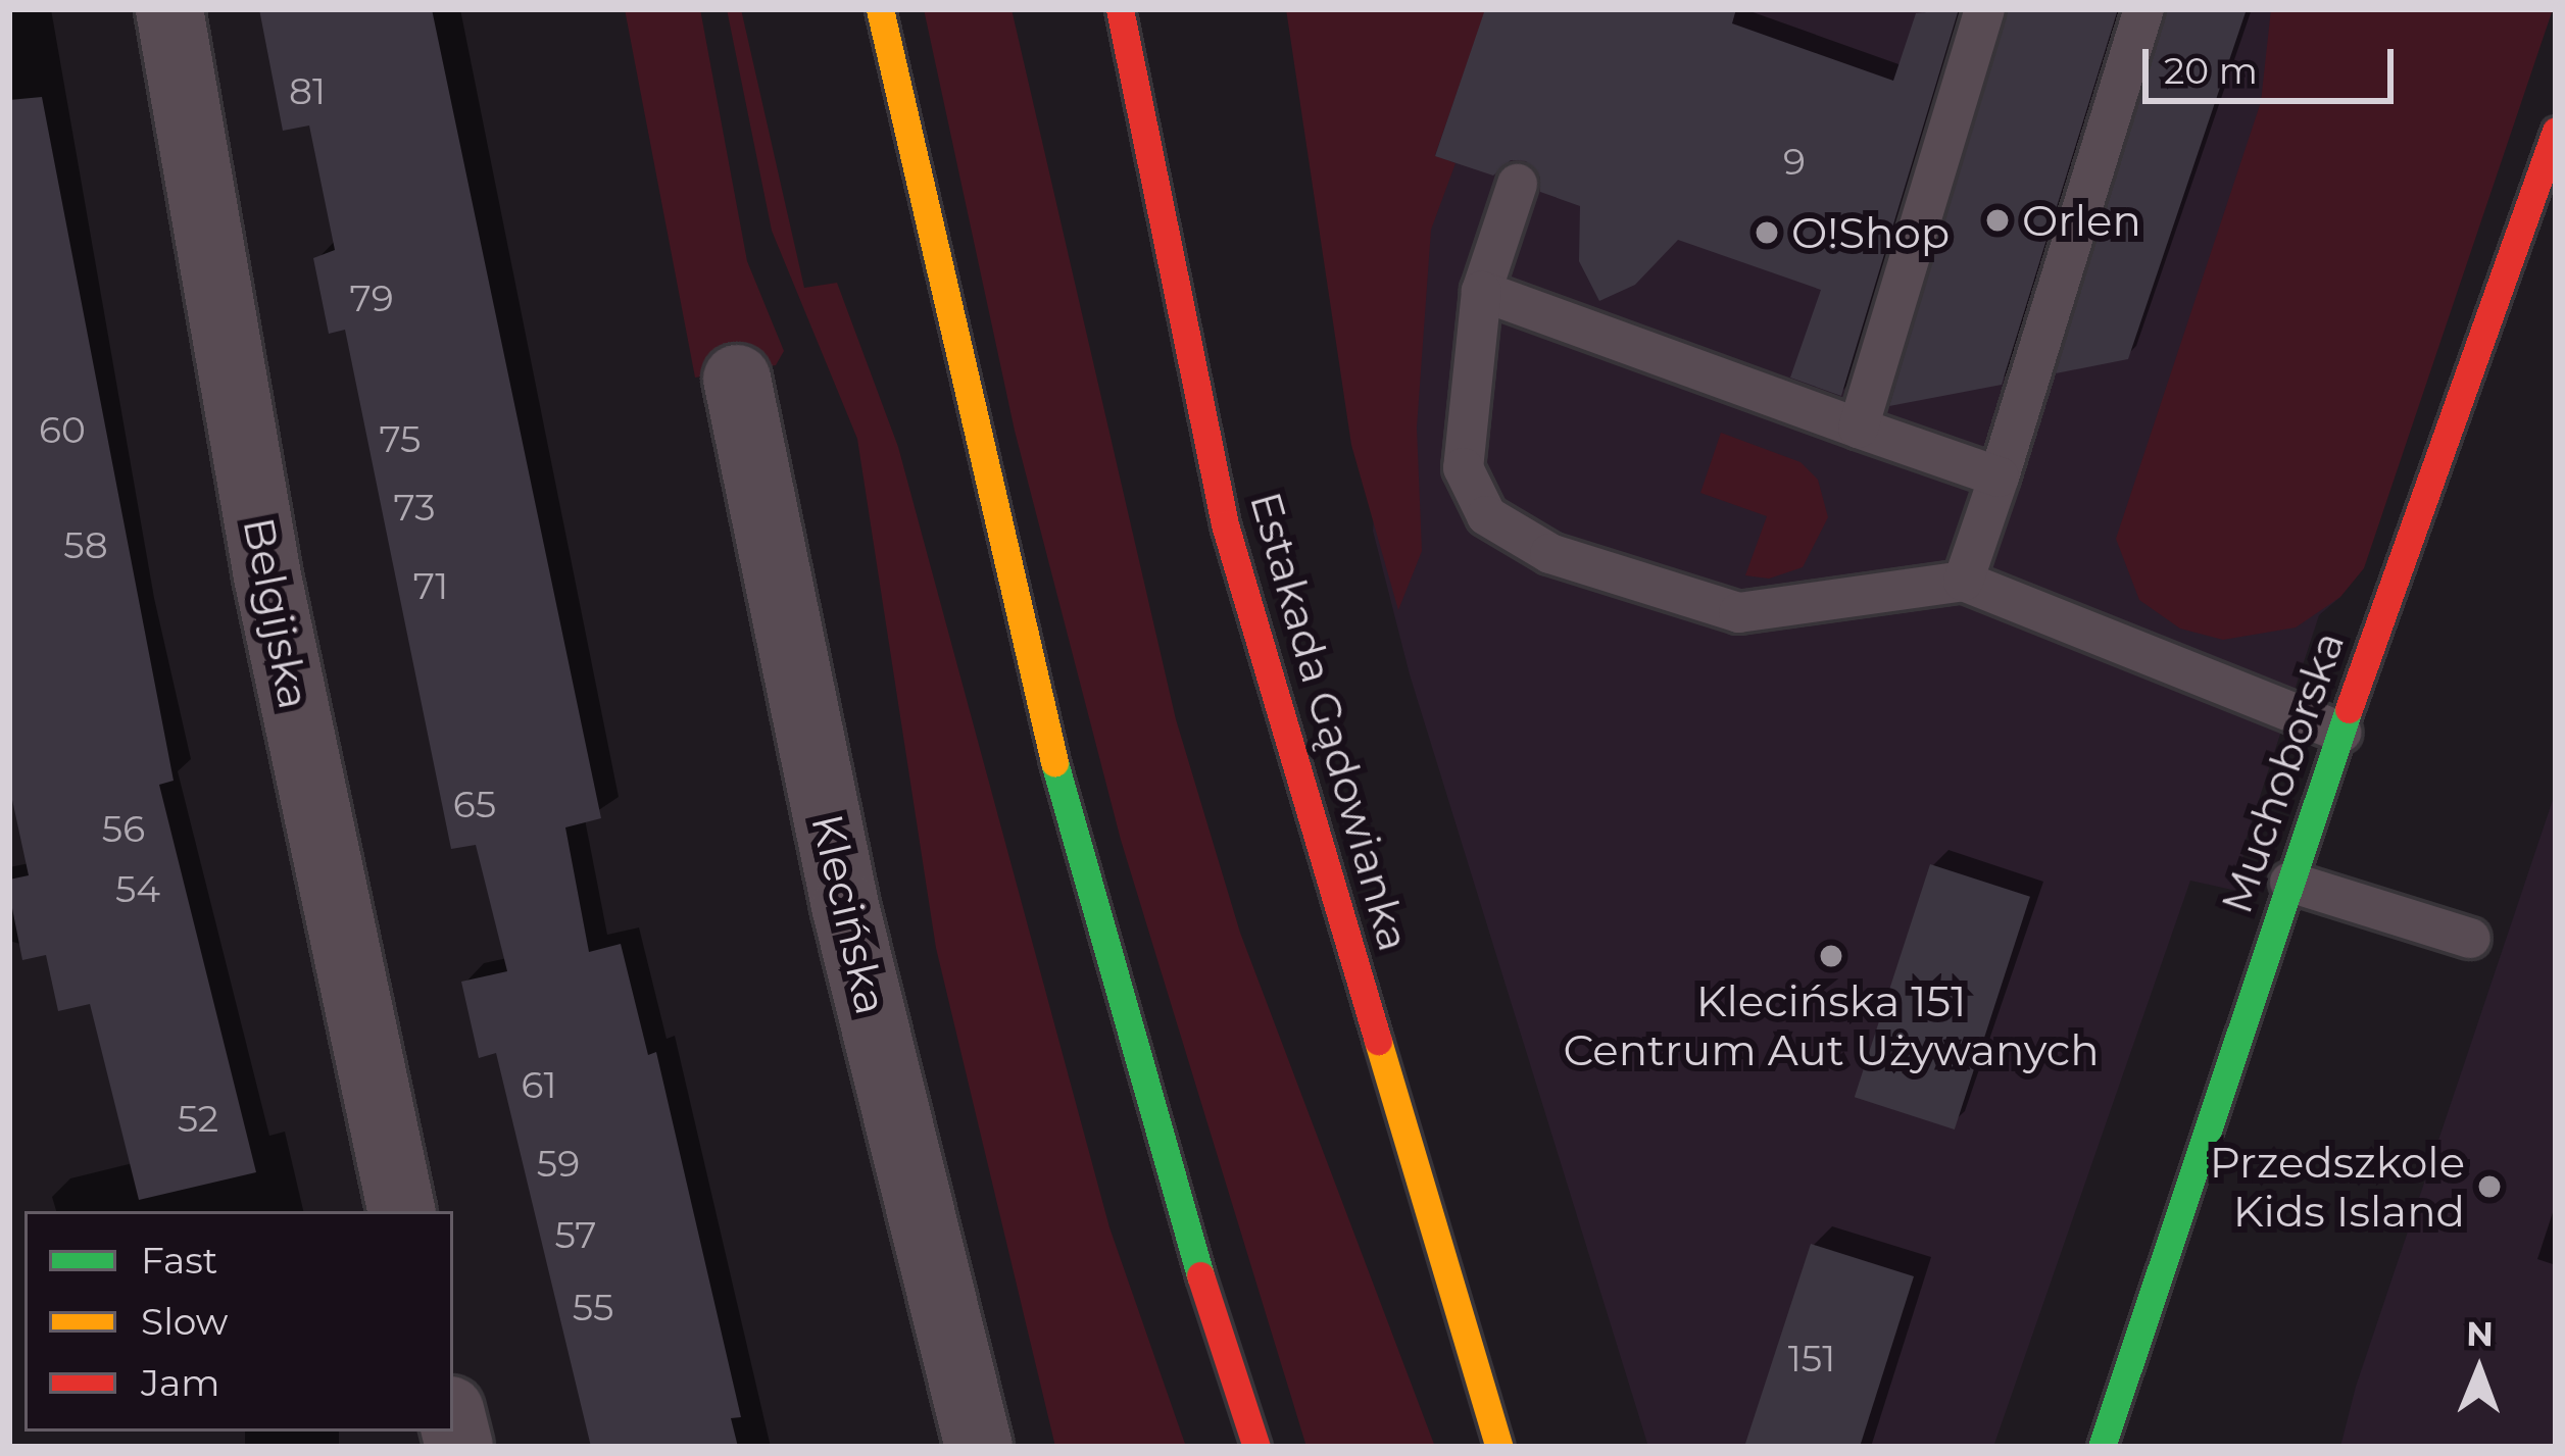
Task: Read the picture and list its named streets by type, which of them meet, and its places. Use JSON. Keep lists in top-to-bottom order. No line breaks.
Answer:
{"streets":{"main road":["Estakada Gądowianka","Muchoborska"],"street":["Belgijska","Klecińska"]},"places":["Orlen","O!Shop","Klecińska 151 Centrum Aut Używanych","Przedszkole Kids Island"],"house_numbers":["81","9","79","60","75","73","58","71","65","56","54","61","52","59","57","55","151"],"legend":["Fast","Slow","Jam"],"scale_bar":"20 m","north":"top"}
